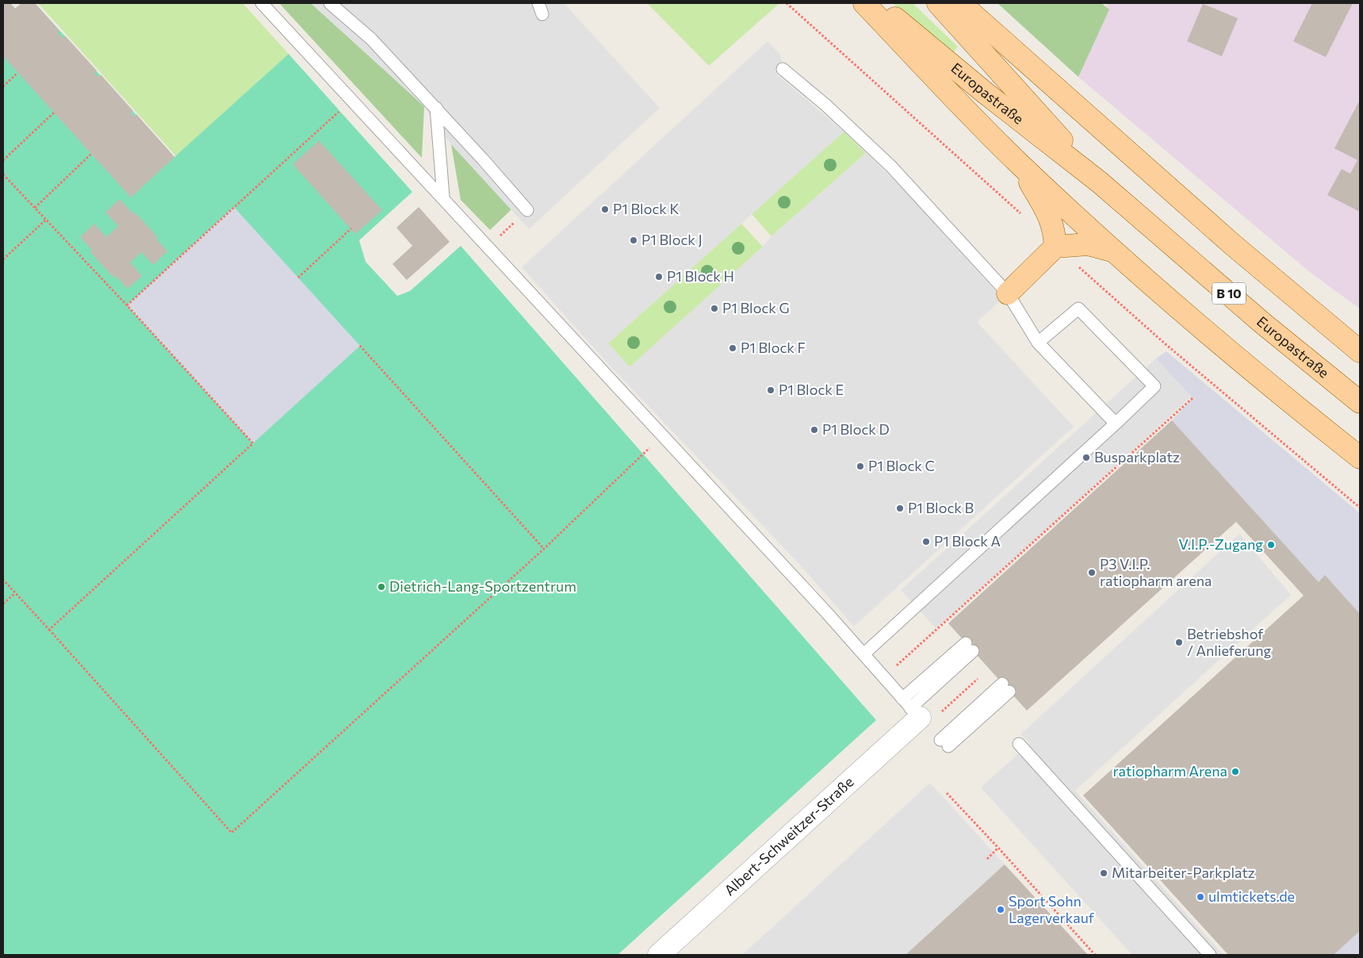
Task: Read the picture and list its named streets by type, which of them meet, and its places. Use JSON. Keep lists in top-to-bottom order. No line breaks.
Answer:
{"streets":{"main road":["Europastraße","B 10"],"street":["Albert-Schweitzer-Straße"]},"places":["P1 Block K","P1 Block J","P1 Block H","P1 Block G","P1 Block F","P1 Block E","P1 Block D","Busparkplatz","P1 Block C","P1 Block B","P1 Block A","V.I.P.-Zugang","P3 V.I.P. ratiopharm arena","Dietrich-Lang-Sportzentrum","Betriebshof / Anlieferung","ratiopharm Arena","Mitarbeiter-Parkplatz","ulmtickets.de","Sport Sohn Lagerverkauf"]}
